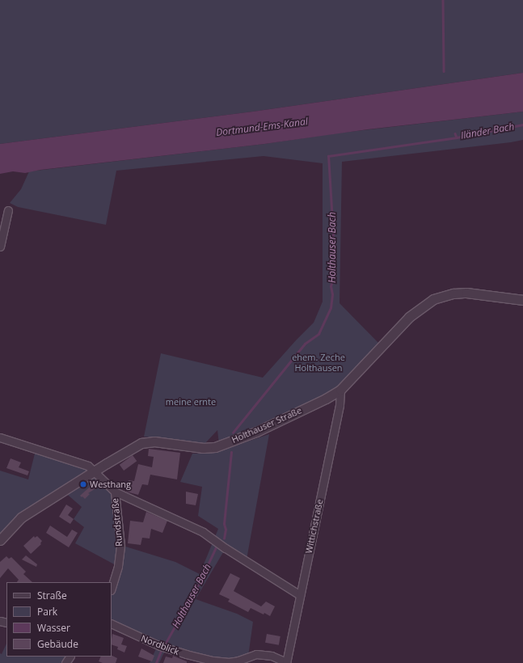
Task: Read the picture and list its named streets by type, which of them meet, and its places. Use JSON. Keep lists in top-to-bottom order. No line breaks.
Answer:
{"streets":{"street":["Holthauser Straße","Rundstraße","Wittichstraße","Nordblick"]},"crossings":[["Holthauser Straße","Wittichstraße"],["Wittichstraße","Nordblick"]],"water":["Dortmund-Ems-Kanal","Iländer Bach","Holthauser Bach"],"parks":["ehem. Zeche Holthausen","meine ernte"],"places":["Westhang"],"legend":["Straße","Park","Wasser","Gebäude"]}
